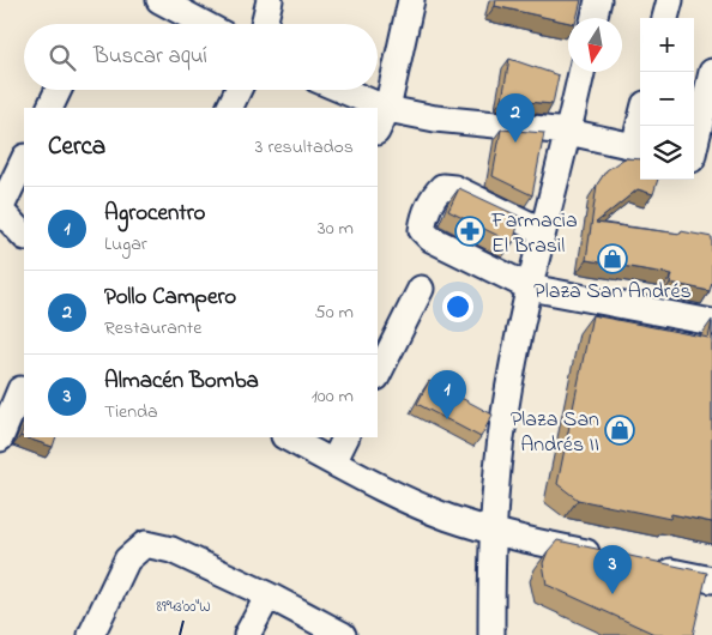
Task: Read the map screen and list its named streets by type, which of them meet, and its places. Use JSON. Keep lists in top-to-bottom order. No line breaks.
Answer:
{"places":{"pharmacy":["Farmacia El Brasil"],"shop":["Plaza San Andrés","Plaza San Andrés II"]},"north":"bottom","page":{"map_buttons":["+","−"],"search":"Buscar aquí","pins":["2","1","3"],"heading":["Cerca","3 resultados"],"list":[{"mark":"1","name":"Agrocentro","note":"Lugar","value":"30 m"},{"mark":"2","name":"Pollo Campero","note":"Restaurante","value":"50 m"},{"mark":"3","name":"Almacén Bomba","note":"Tienda","value":"100 m"}]},"coordinates":["89°43'00\"W"]}
